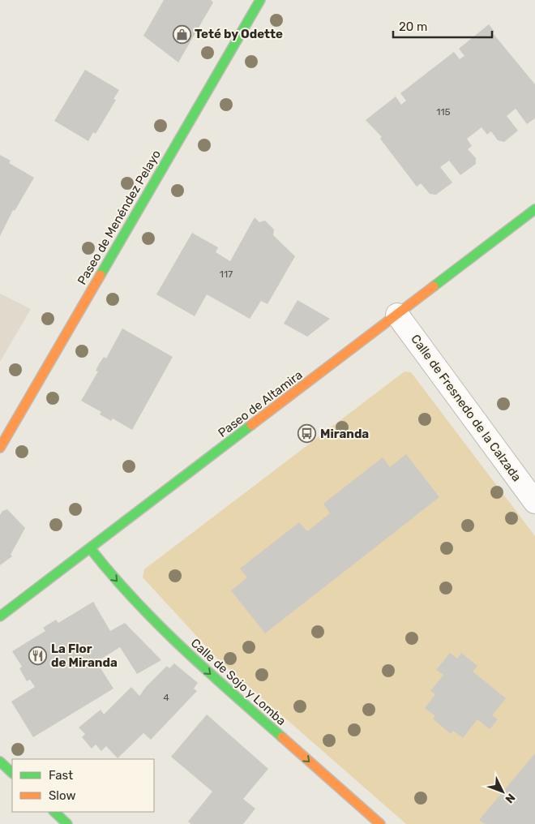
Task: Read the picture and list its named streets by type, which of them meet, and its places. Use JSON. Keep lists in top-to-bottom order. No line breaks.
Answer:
{"streets":{"street":["Paseo de Menéndez Pelayo","Paseo de Altamira","Calle de Fresnedo de la Calzada","Calle de Sojo y Lomba"]},"crossings":[["Paseo de Altamira","Calle de Fresnedo de la Calzada"],["Paseo de Altamira","Calle de Sojo y Lomba"]],"one_way":["Calle de Sojo y Lomba"],"places":{"shop":["Teté by Odette"],"bus stop":["Miranda"],"restaurant":["La Flor de Miranda"]},"house_numbers":["115","117","4"],"legend":["Fast","Slow"],"scale_bar":"20 m","north":"bottom right"}
